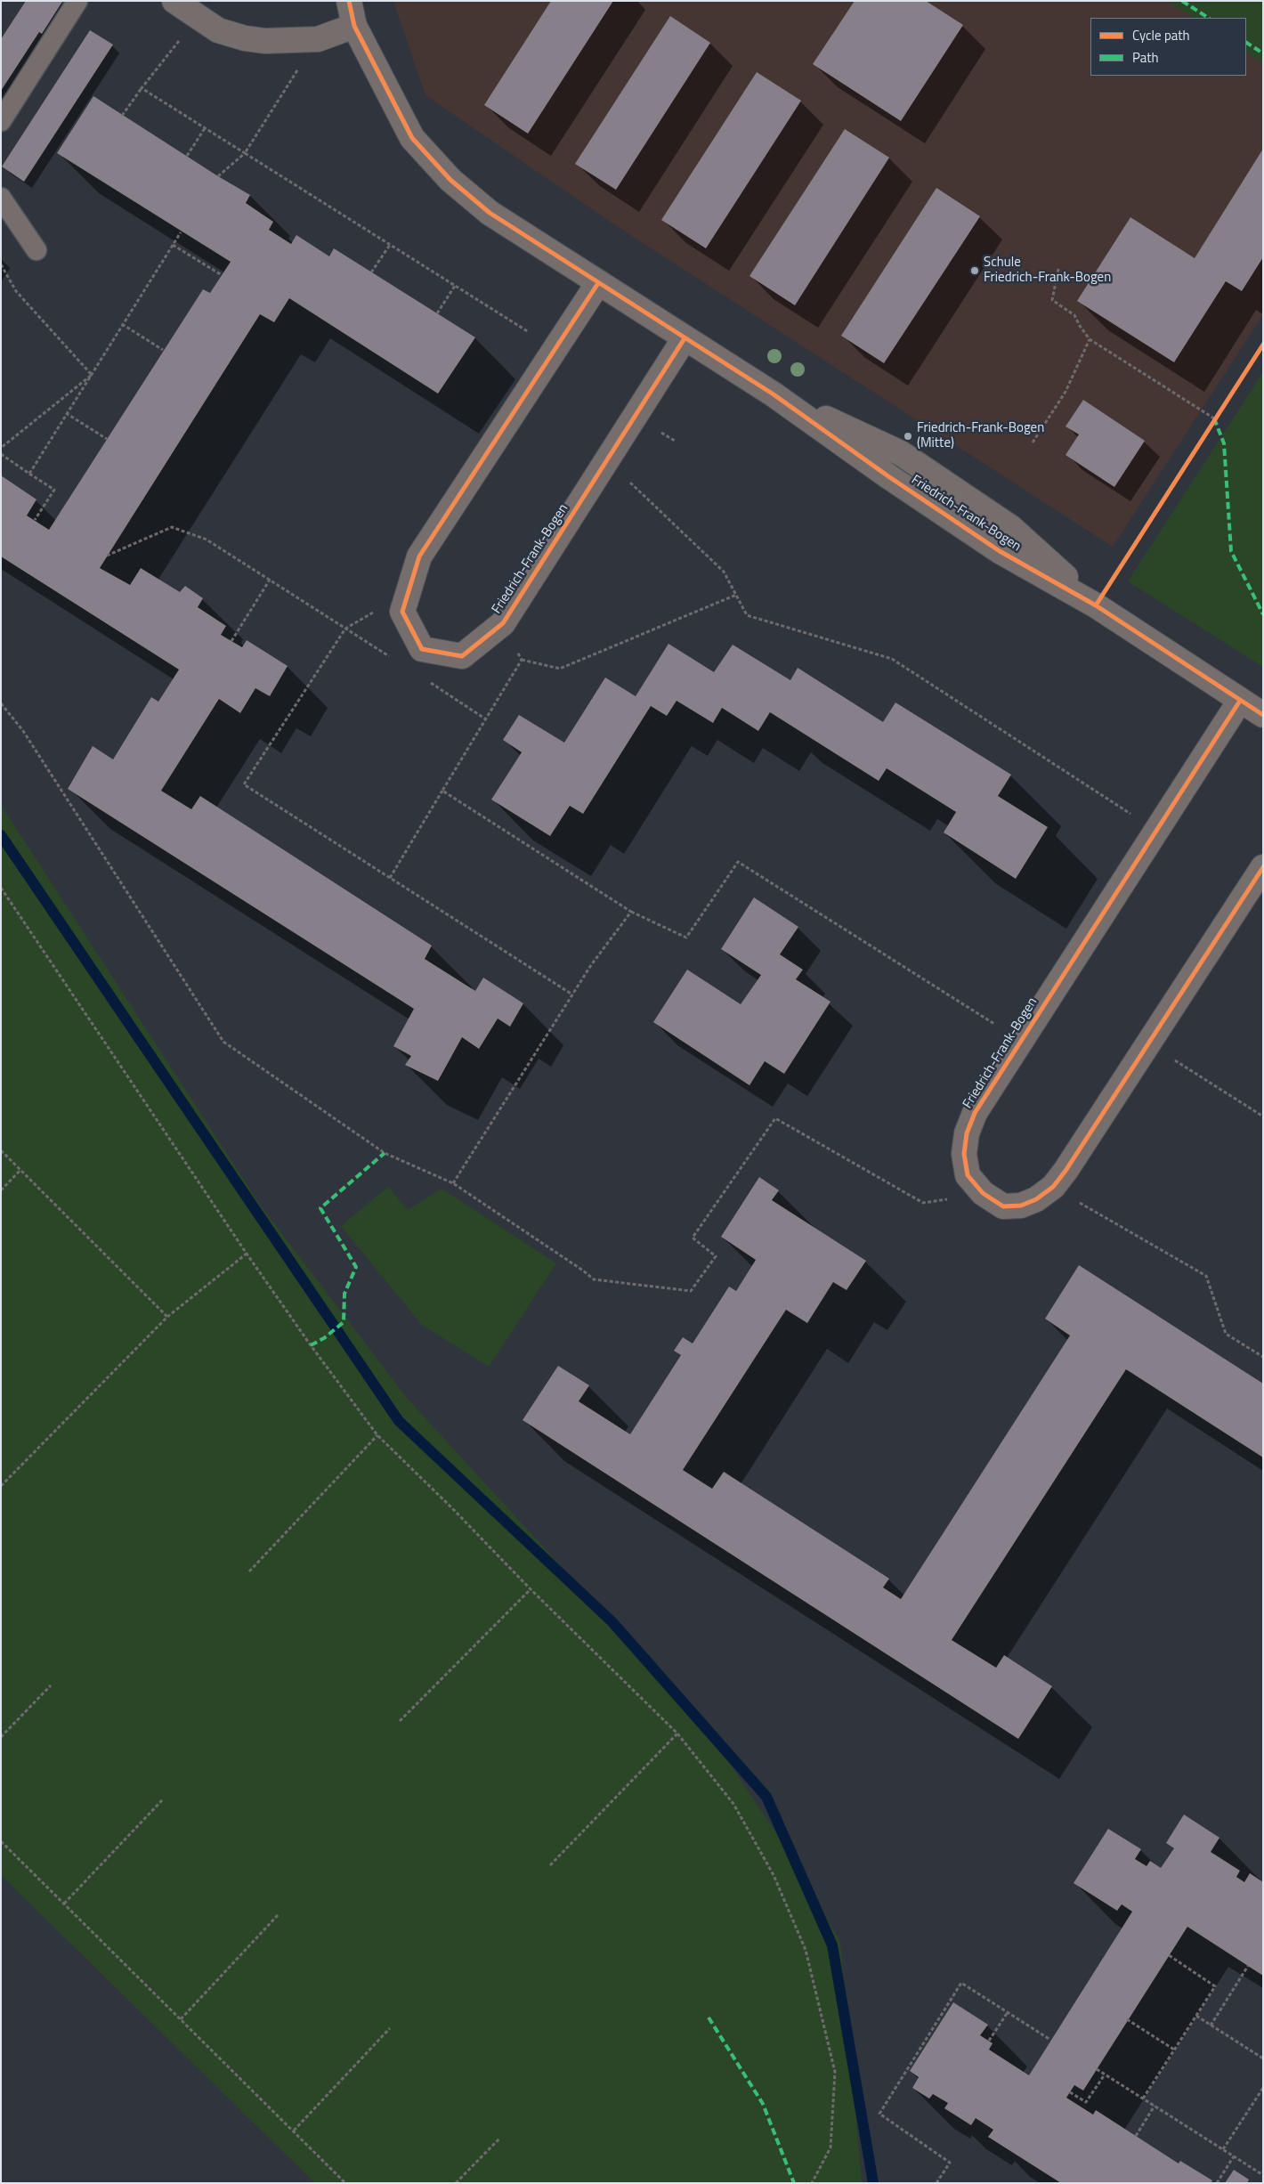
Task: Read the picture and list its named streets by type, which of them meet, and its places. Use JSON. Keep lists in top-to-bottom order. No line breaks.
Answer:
{"streets":{"street":["Friedrich-Frank-Bogen"]},"places":["Schule Friedrich-Frank-Bogen","Friedrich-Frank-Bogen (Mitte)"],"legend":["Cycle path","Path"]}
